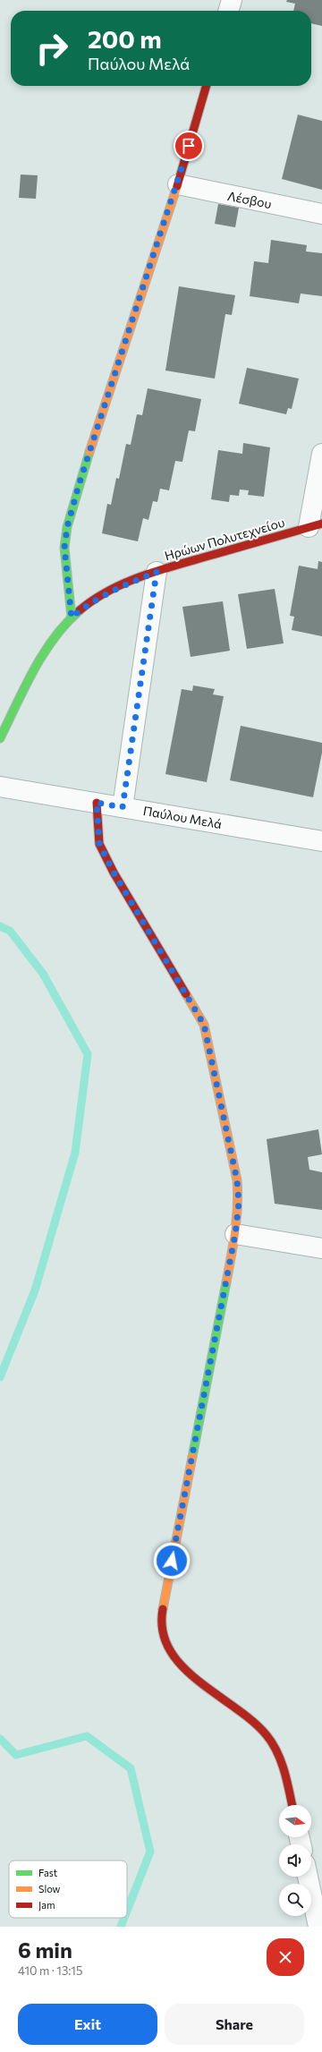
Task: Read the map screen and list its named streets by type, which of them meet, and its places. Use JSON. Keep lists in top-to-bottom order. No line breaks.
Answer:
{"streets":{"street":["Λέσβου","Ηρώων Πολυτεχνείου","Παύλου Μελά"]},"legend":["Fast","Slow","Jam"],"north":"right","page":{"turn":["200 m","Παύλου Μελά"],"heading":["6 min","410 m · 13:15"],"buttons":["Exit","Share"]}}
